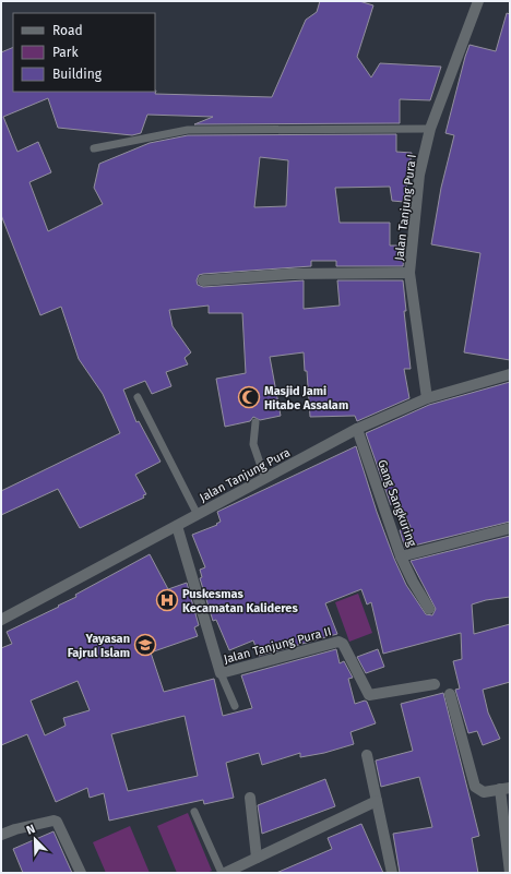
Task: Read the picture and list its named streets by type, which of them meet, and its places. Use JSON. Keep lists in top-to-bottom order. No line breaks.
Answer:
{"streets":{"street":["Jalan Tanjung Pura I","Jalan Tanjung Pura","Gang Sangkuring","Jalan Tanjung Pura II"]},"crossings":[["Jalan Tanjung Pura I","Jalan Tanjung Pura"],["Jalan Tanjung Pura","Gang Sangkuring"],["Jalan Tanjung Pura","Jalan Tanjung Pura II"]],"places":{"mosque":["Masjid Jami Hitabe Assalam"],"hospital":["Puskesmas Kecamatan Kalideres"],"school or university":["Yayasan Fajrul Islam"]},"legend":["Road","Park","Building"],"north":"top left"}
